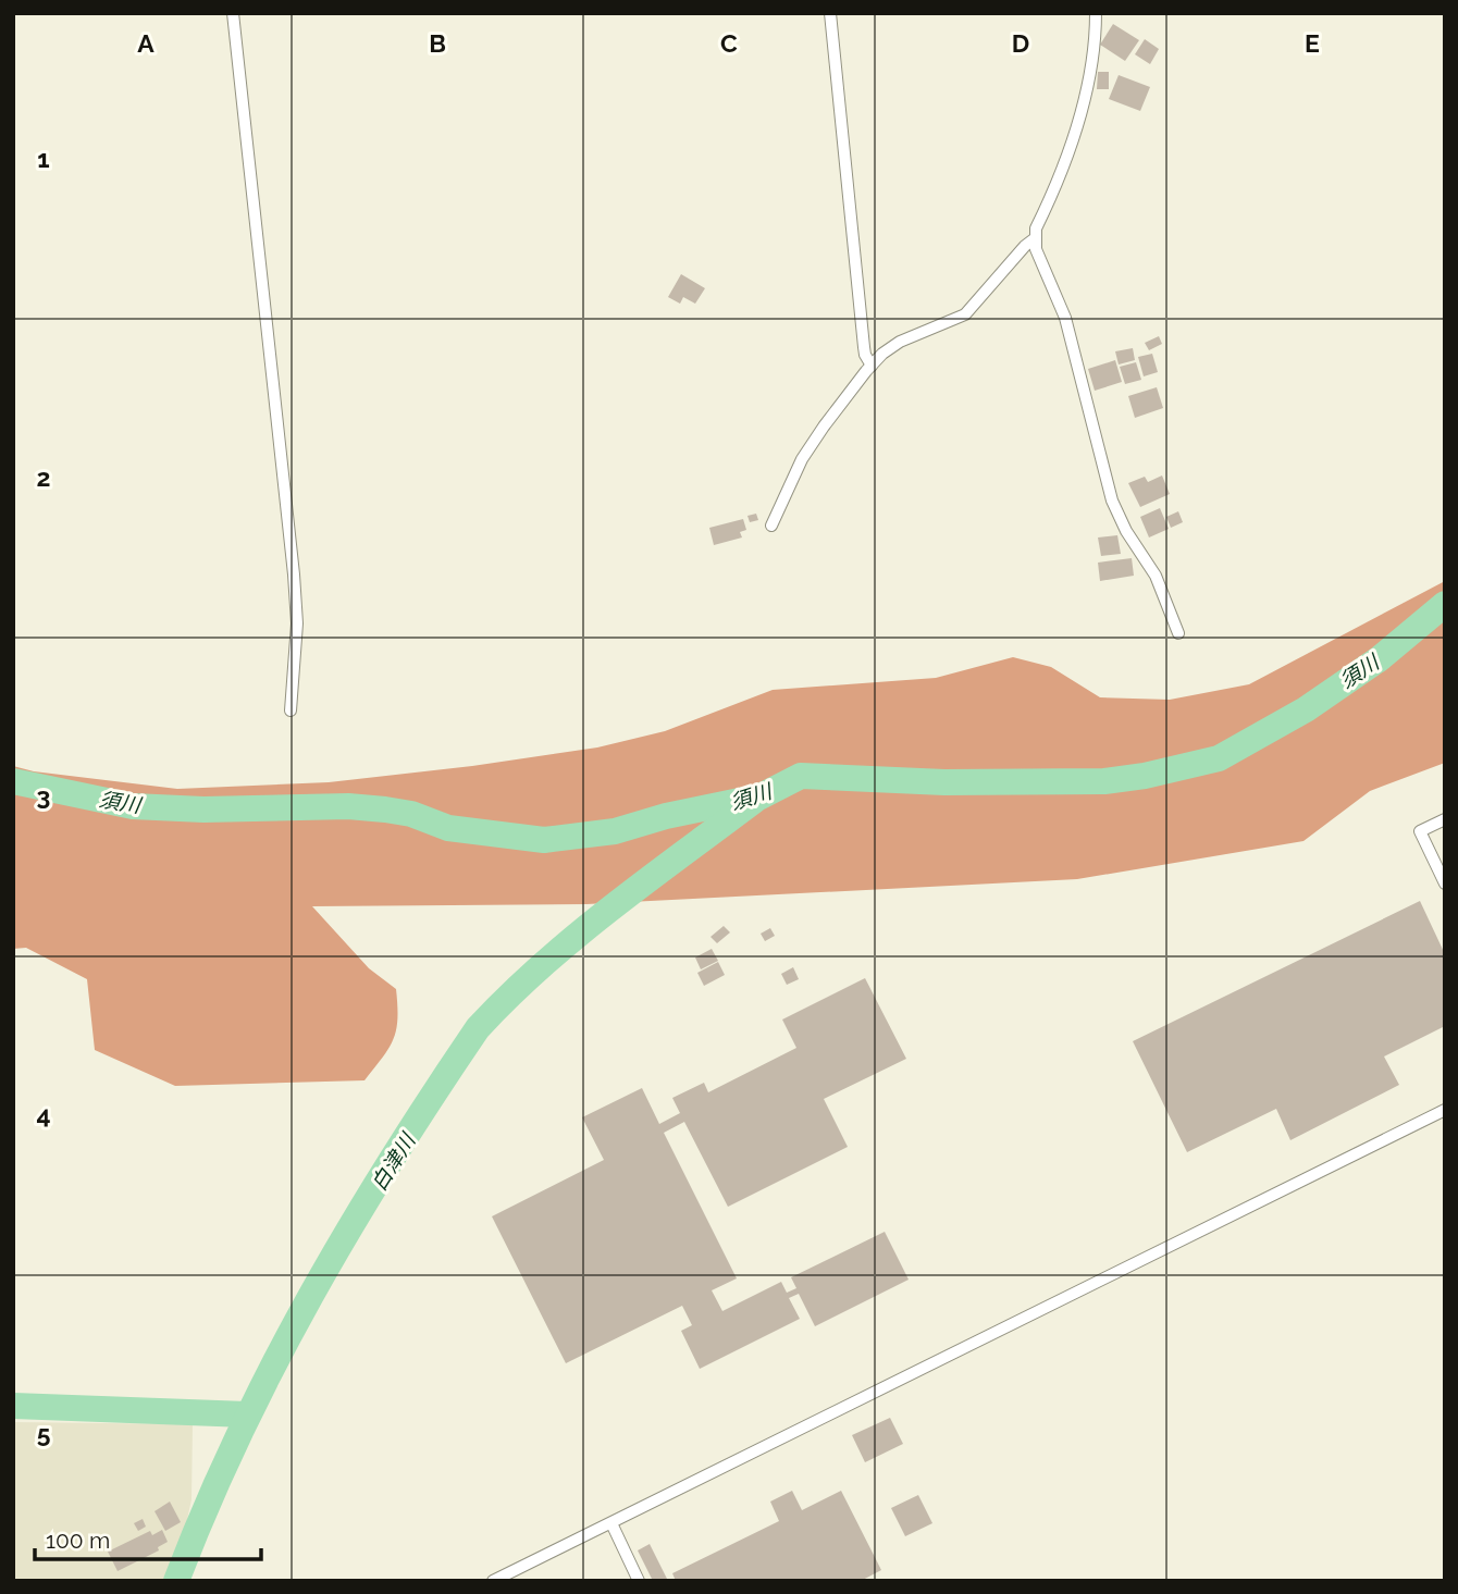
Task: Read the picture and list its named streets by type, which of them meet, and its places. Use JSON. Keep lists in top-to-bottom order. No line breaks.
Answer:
{"water":["須川","白津川"],"scale_bar":"100 m","grid":{"columns":["A","B","C","D","E"],"rows":["1","2","3","4","5"]}}
